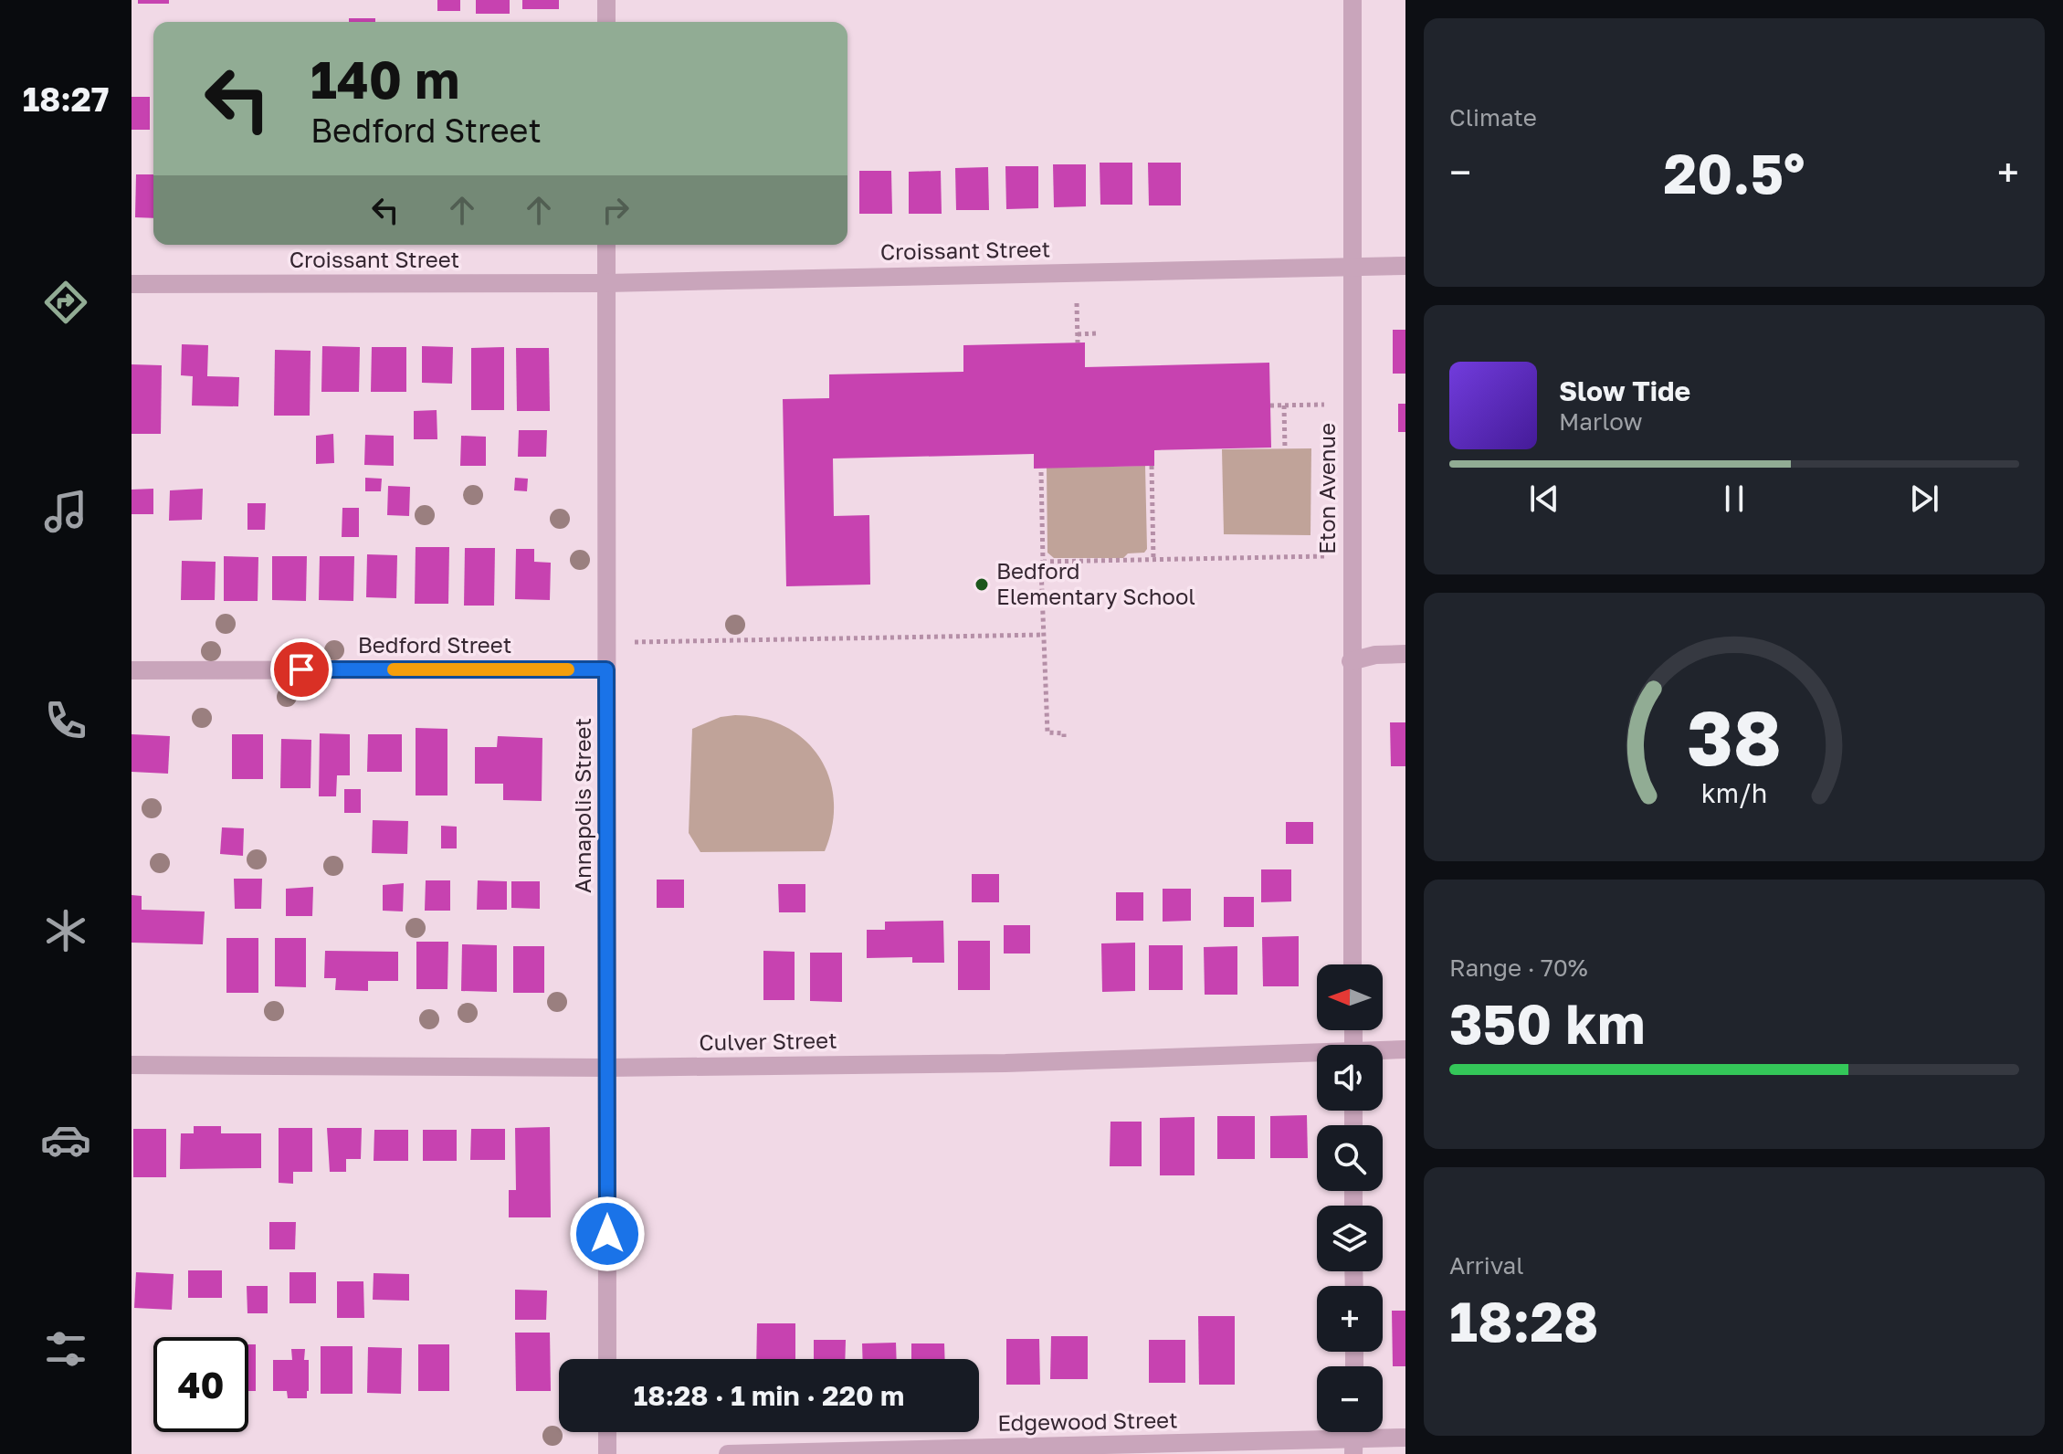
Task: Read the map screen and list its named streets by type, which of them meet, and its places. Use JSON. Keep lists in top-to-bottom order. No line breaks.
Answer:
{"streets":{"street":["Croissant Street","Eton Avenue","Bedford Street","Annapolis Street","Culver Street","Edgewood Street"]},"crossings":[["Croissant Street","Eton Avenue"],["Croissant Street","Annapolis Street"],["Bedford Street","Annapolis Street"],["Annapolis Street","Culver Street"]],"places":["Bedford Elementary School"],"north":"left","page":{"tabs":"18:27","tile":["Climate",["Range · 70%","350 km"],["Arrival","18:28"]],"turn":["140 m","Bedford Street"],"heat":["−","20.5°","+"],"song":["Slow Tide","Marlow"],"map_buttons":["+","−"],"limit":"40","trip":"18:28 · 1 min · 220 m","gauge":["38","km/h"]}}
